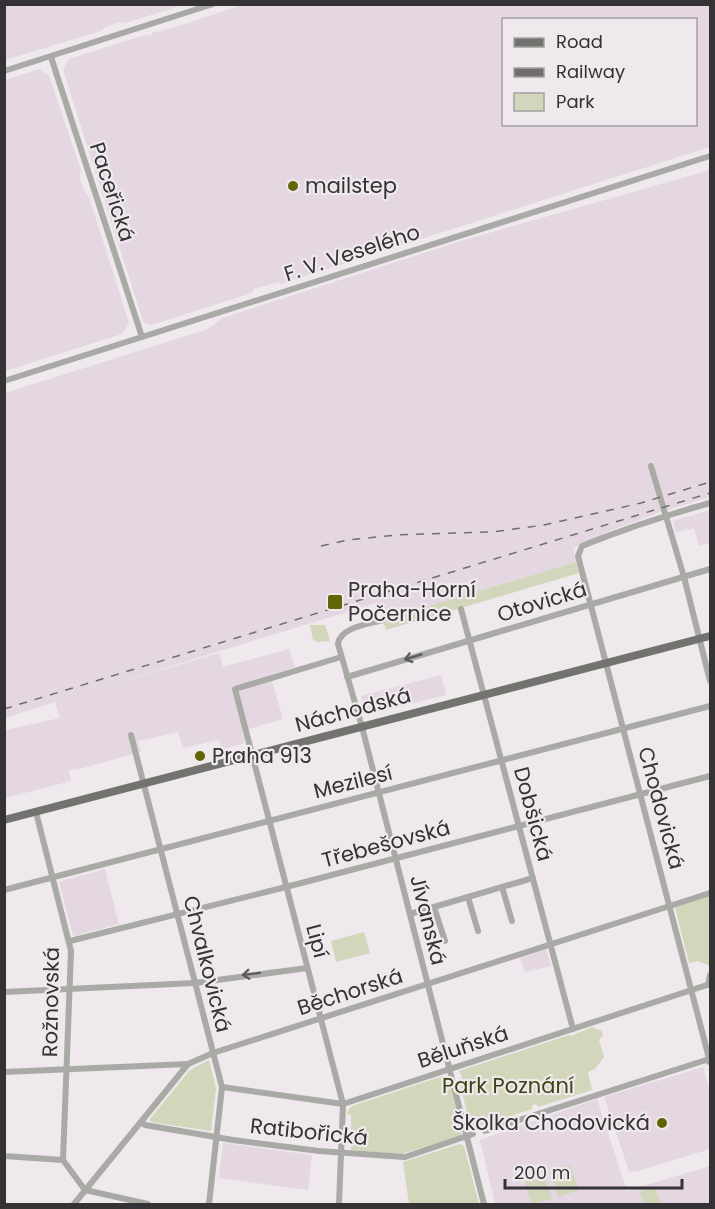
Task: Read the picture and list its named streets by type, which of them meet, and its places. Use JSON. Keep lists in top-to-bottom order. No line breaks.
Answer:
{"streets":{"main road":["Náchodská"],"street":["Paceřická","F. V. Veselého","Otovická","Mezilesí","Chodovická","Dobšická","Třebešovská","Jívanská","Lipí","Chvalkovická","Běchorská","Rožnovská","Běluňská","Ratibořická"]},"crossings":[["Paceřická","F. V. Veselého"],["Otovická","Chodovická"],["Otovická","Dobšická"],["Otovická","Jívanská"],["Náchodská","Chodovická"],["Náchodská","Dobšická"],["Náchodská","Jívanská"],["Náchodská","Lipí"],["Náchodská","Chvalkovická"],["Náchodská","Rožnovská"],["Mezilesí","Chodovická"],["Mezilesí","Dobšická"],["Mezilesí","Jívanská"],["Mezilesí","Lipí"],["Mezilesí","Chvalkovická"],["Mezilesí","Rožnovská"],["Chodovická","Třebešovská"],["Chodovická","Běchorská"],["Chodovická","Běluňská"],["Dobšická","Třebešovská"],["Dobšická","Běchorská"],["Dobšická","Běluňská"],["Třebešovská","Jívanská"],["Třebešovská","Lipí"],["Třebešovská","Chvalkovická"],["Třebešovská","Rožnovská"],["Jívanská","Lipí"],["Jívanská","Běchorská"],["Jívanská","Běluňská"],["Jívanská","Ratibořická"],["Lipí","Běchorská"],["Lipí","Běluňská"],["Lipí","Ratibořická"],["Chvalkovická","Běchorská"],["Chvalkovická","Běluňská"],["Chvalkovická","Ratibořická"]],"parks":["Park Poznání"],"places":{"other":["mailstep","Praha 913","Školka Chodovická"],"transit":["Praha-Horní Počernice"]},"legend":["Road","Railway","Park"],"scale_bar":"200 m"}
